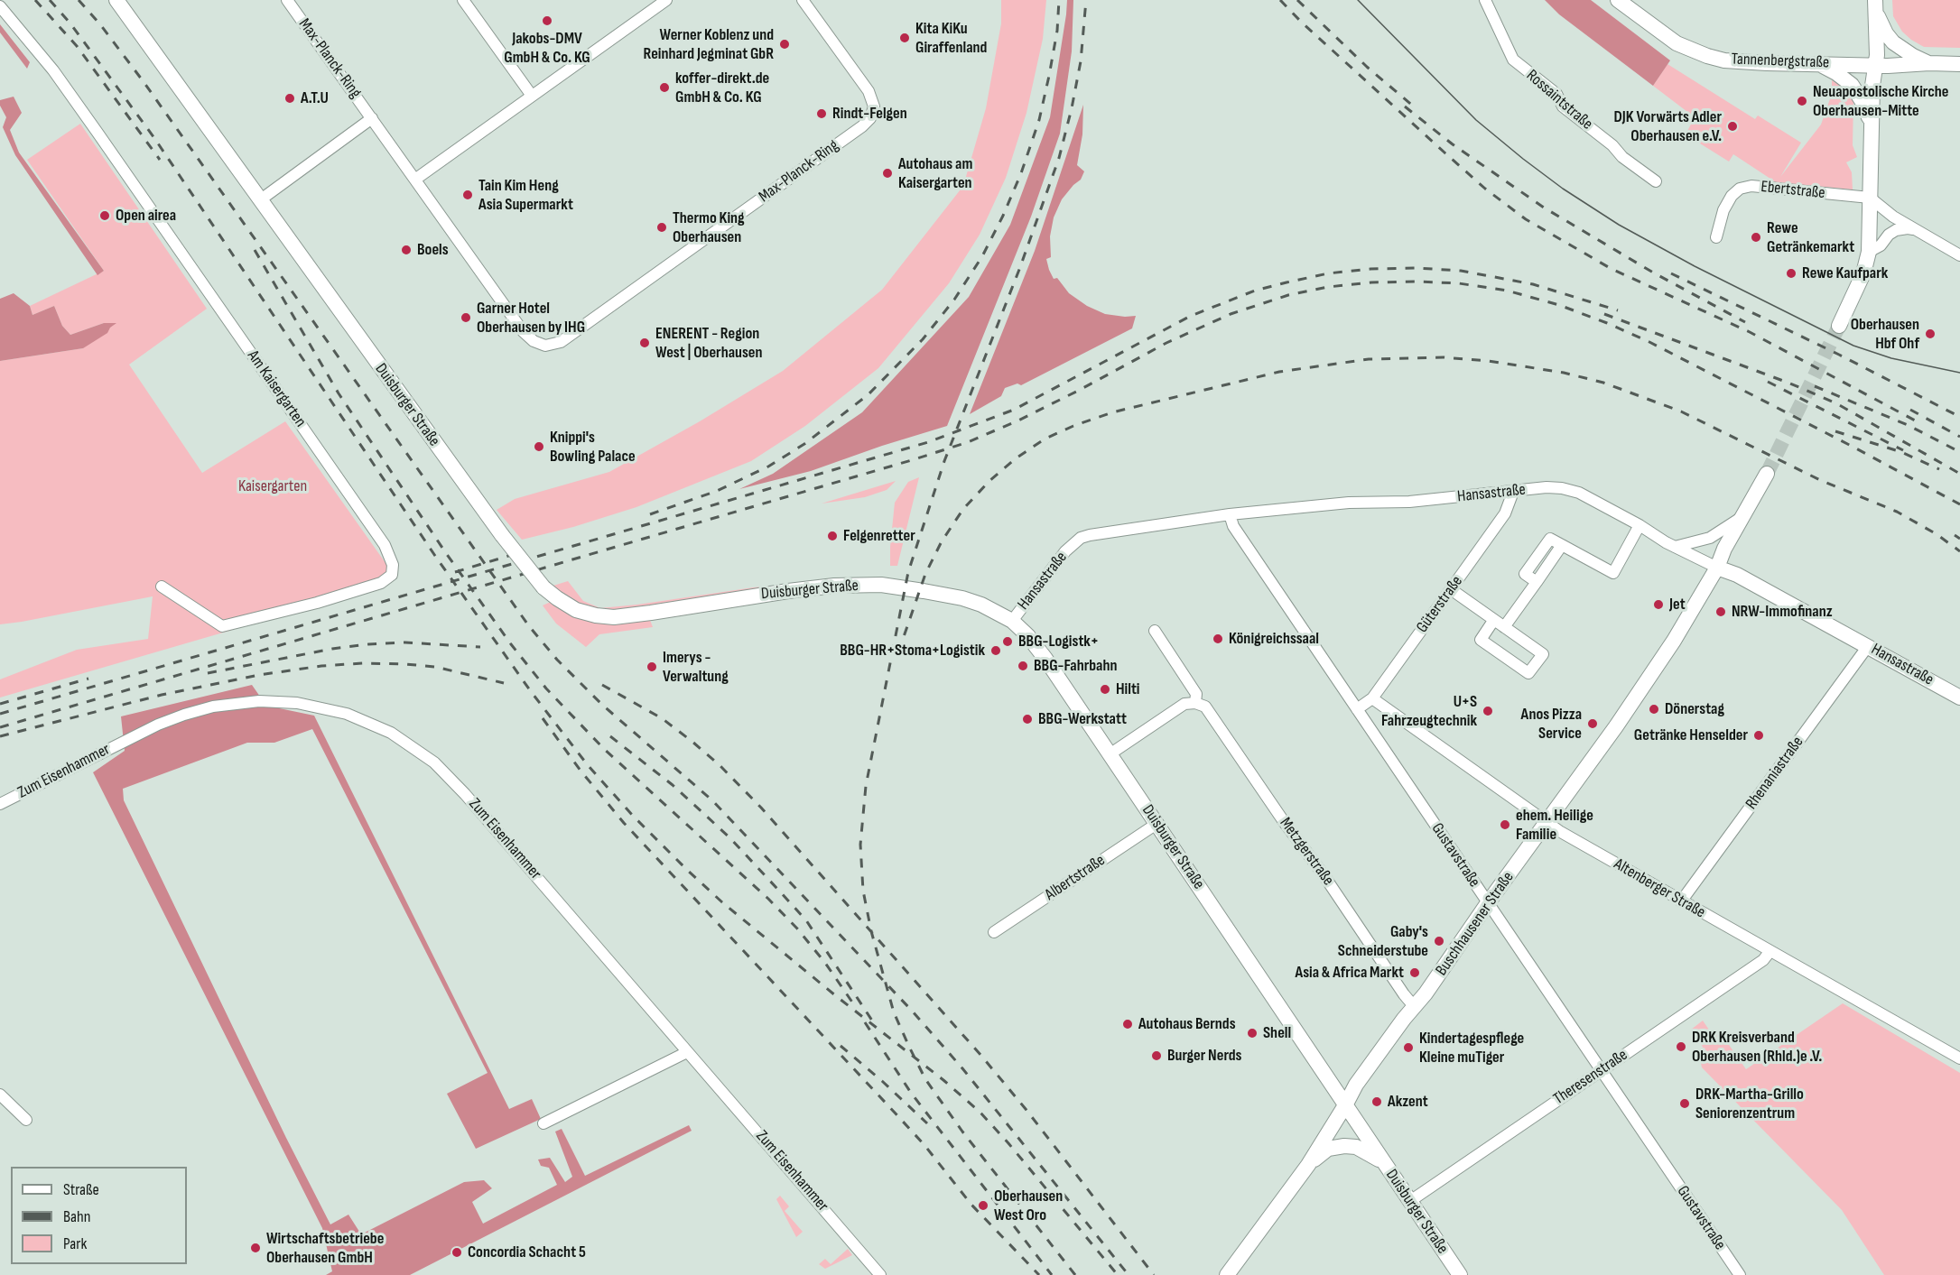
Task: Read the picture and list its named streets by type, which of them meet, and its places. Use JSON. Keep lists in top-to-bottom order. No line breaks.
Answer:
{"streets":{"main road":["Tannenbergstraße","Duisburger Straße","Hansastraße","Buschhausener Straße"],"street":["Max-Planck-Ring","Rossaintstraße","Ebertstraße","Am Kaisergarten","Güterstraße","Zum Eisenhammer","Rhenaniastraße","Metzgerstraße","Gustavstraße","Albertstraße","Altenberger Straße","Theresenstraße"]},"crossings":[["Duisburger Straße","Hansastraße"],["Duisburger Straße","Albertstraße"],["Duisburger Straße","Buschhausener Straße"],["Duisburger Straße","Theresenstraße"],["Hansastraße","Güterstraße"],["Hansastraße","Rhenaniastraße"],["Hansastraße","Gustavstraße"],["Hansastraße","Buschhausener Straße"],["Güterstraße","Gustavstraße"],["Güterstraße","Altenberger Straße"],["Rhenaniastraße","Altenberger Straße"],["Metzgerstraße","Buschhausener Straße"],["Gustavstraße","Buschhausener Straße"],["Gustavstraße","Theresenstraße"],["Altenberger Straße","Buschhausener Straße"],["Altenberger Straße","Theresenstraße"]],"parks":["Kaisergarten"],"places":["Jakobs-DMV GmbH & Co. KG","Kita KiKu Giraffenland","Werner Koblenz und Reinhard Jegminat GbR","koffer-direkt.de GmbH & Co. KG","A.T.U","Neuapostolische Kirche Oberhausen-Mitte","Rindt-Felgen","DJK Vorwärts Adler Oberhausen e.V.","Autohaus am Kaisergarten","Tain Kim Heng Asia Supermarkt","Open airea","Thermo King Oberhausen","Rewe Getränkemarkt","Boels","Rewe Kaufpark","Garner Hotel Oberhausen by IHG","Oberhausen Hbf Ohf","ENERENT - Region West | Oberhausen","Knippi's Bowling Palace","Felgenretter","Jet","NRW-Immofinanz","Königreichssaal","BBG-Logistk+","BBG-HR+Stoma+Logistik","BBG-Fahrbahn","Imerys - Verwaltung","Hilti","Dönerstag","U+S Fahrzeugtechnik","BBG-Werkstatt","Anos Pizza Service","Getränke Henselder","ehem. Heilige Familie","Gaby's Schneiderstube","Asia & Africa Markt","Autohaus Bernds","Shell","DRK Kreisverband Oberhausen (Rhld.)e .V.","Kindertagespflege Kleine muTiger","Burger Nerds","Akzent","DRK-Martha-Grillo Seniorenzentrum","Oberhausen West Oro","Wirtschaftsbetriebe Oberhausen GmbH","Concordia Schacht 5"],"legend":["Straße","Bahn","Park"]}
